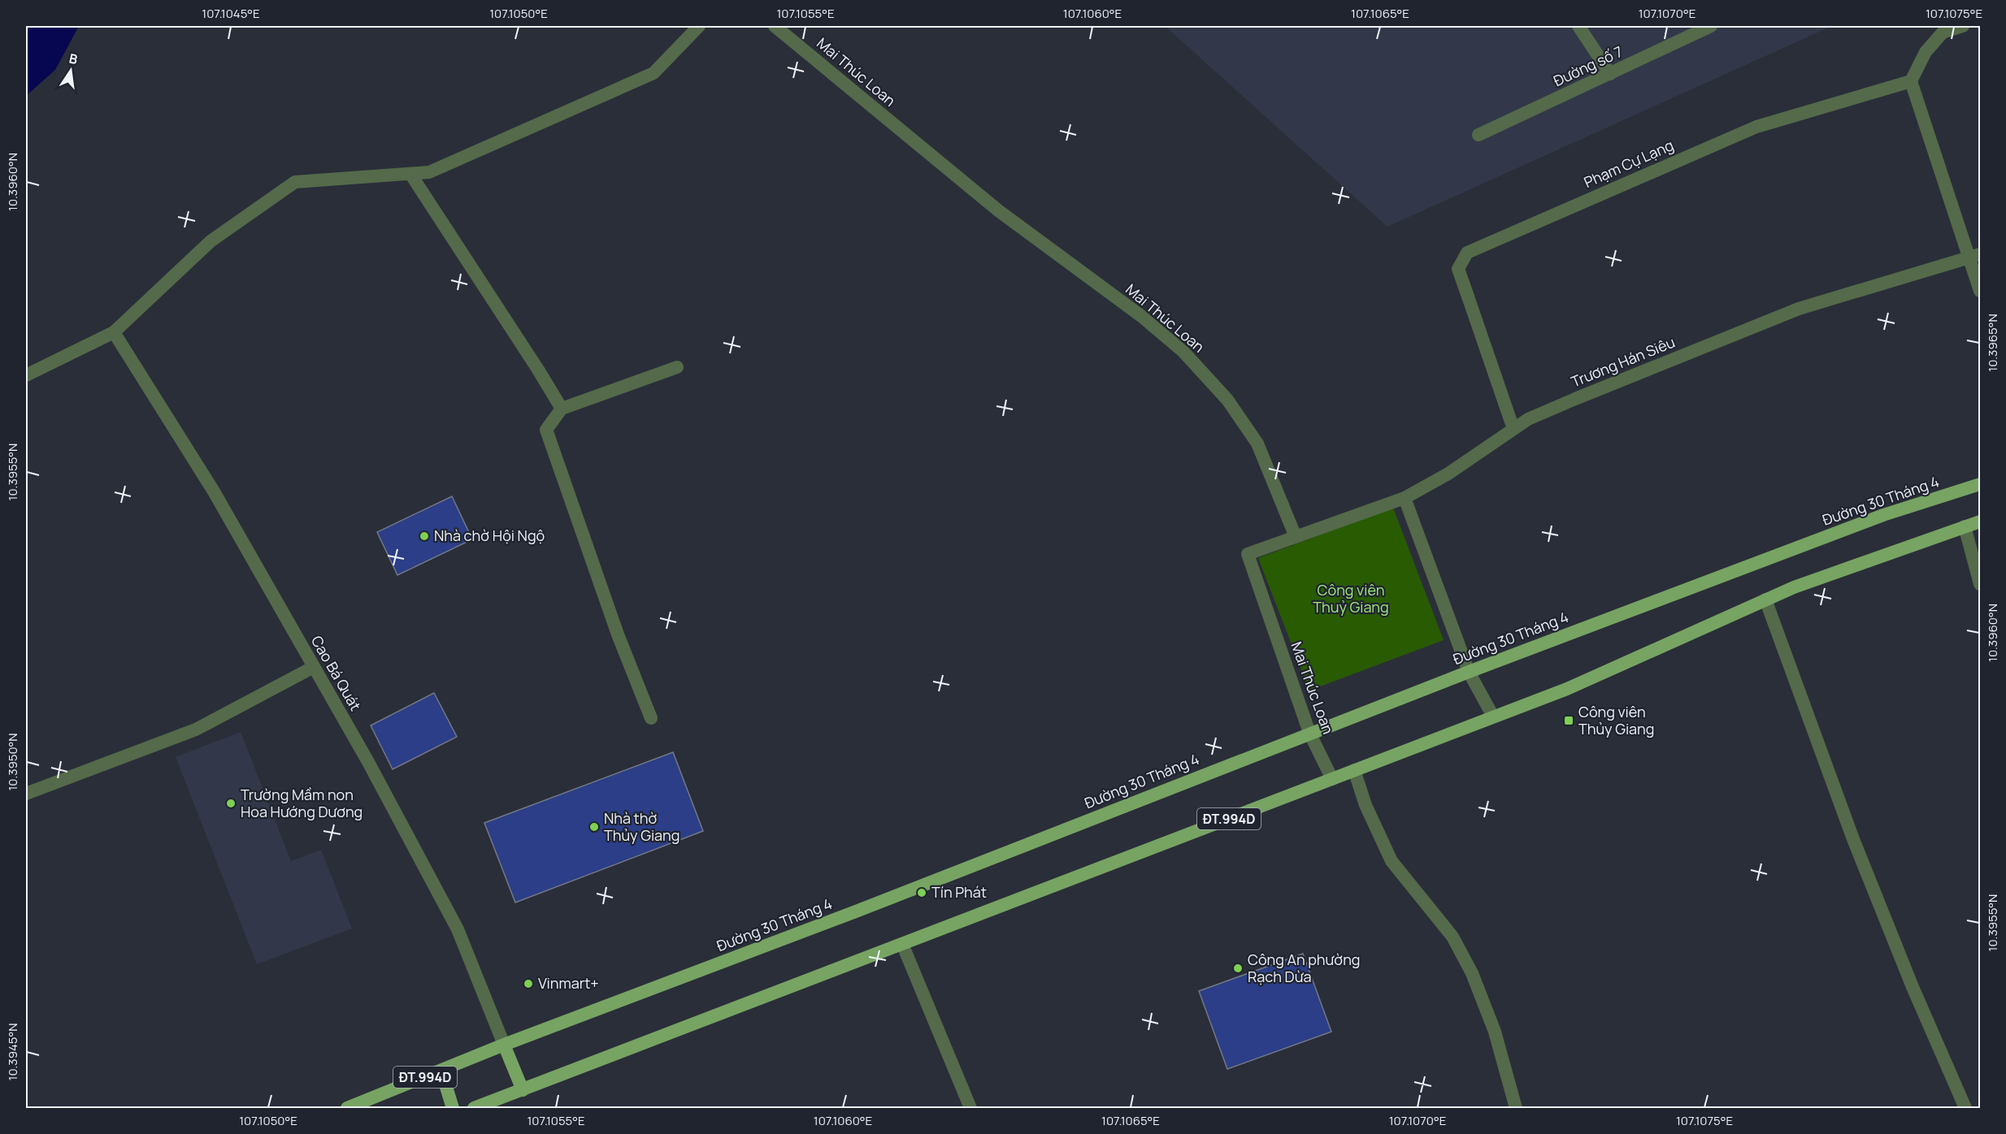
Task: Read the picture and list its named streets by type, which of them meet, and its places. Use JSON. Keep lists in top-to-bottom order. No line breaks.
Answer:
{"streets":{"main road":["Đường 30 Tháng 4","ĐT.994D"],"street":["Đường số 7","Mai Thúc Loan","Phạm Cự Lạng","Trương Hán Siêu","Cao Bá Quát"]},"crossings":[["Mai Thúc Loan","Trương Hán Siêu"],["Mai Thúc Loan","Đường 30 Tháng 4"],["Mai Thúc Loan","ĐT.994D"],["Phạm Cự Lạng","Trương Hán Siêu"],["Đường 30 Tháng 4","Cao Bá Quát"]],"parks":["Công viên Thuỷ Giang"],"places":{"other":["Nhà chờ Hội Ngộ","Trường Mầm non Hoa Hướng Dương","Nhà thờ Thủy Giang","Tín Phát","Công An phường Rạch Dừa","Vinmart+"],"transit":["Công viên Thủy Giang"]},"north":"top","coordinates":["107.1045°E","107.1050°E","107.1055°E","107.1060°E","107.1065°E","107.1070°E","107.1075°E","10.3960°N","10.3965°N","10.3955°N","10.3950°N","10.3945°N"]}
